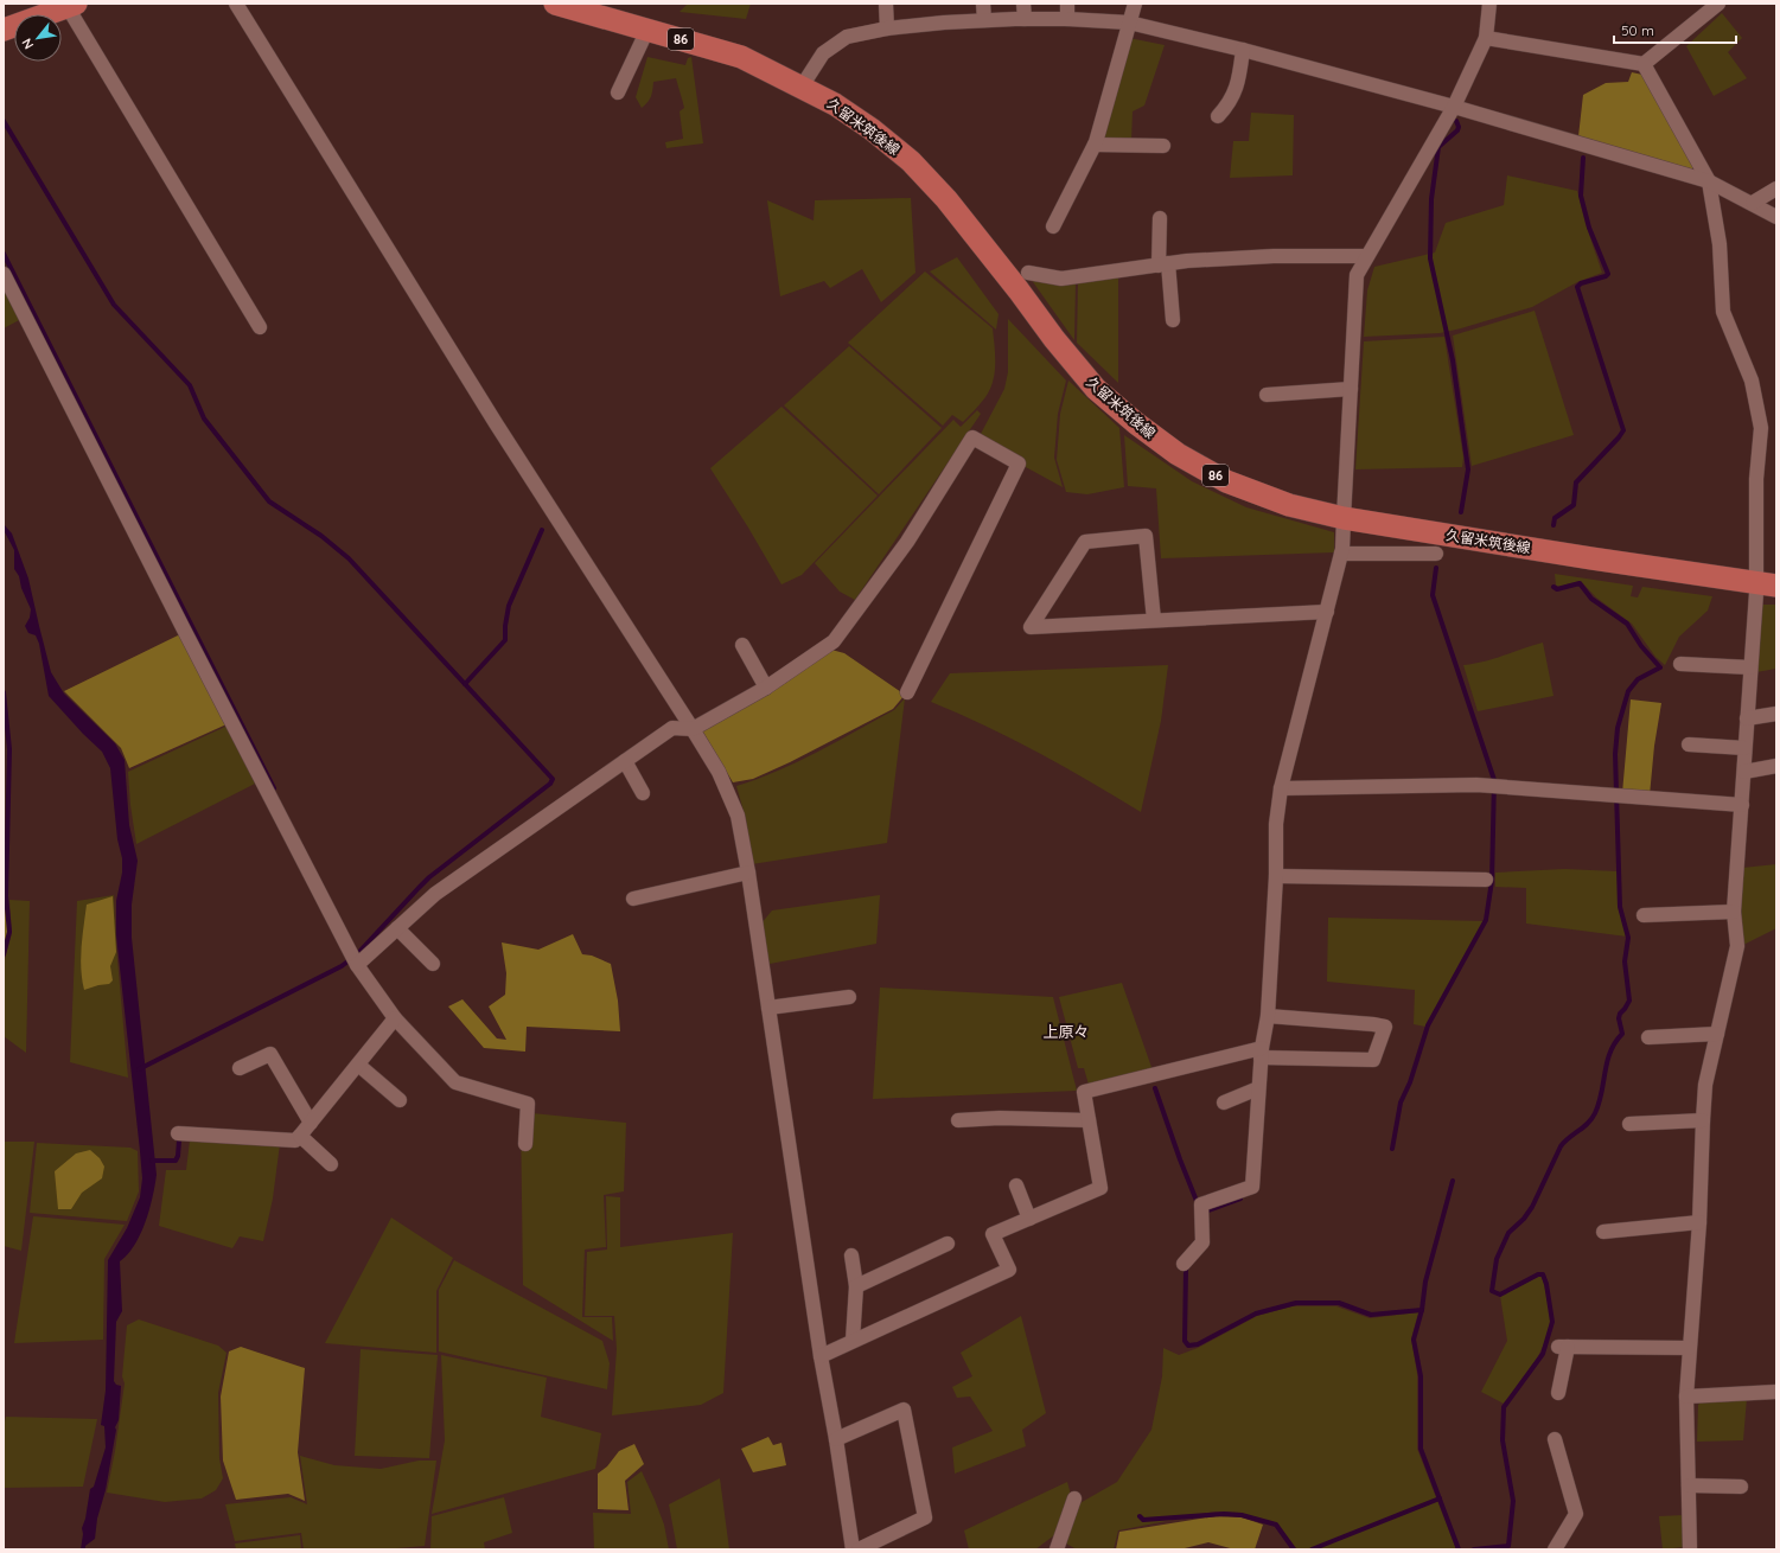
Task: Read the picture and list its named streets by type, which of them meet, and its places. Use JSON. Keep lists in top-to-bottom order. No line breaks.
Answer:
{"streets":{"main road":["86","久留米筑後線"]},"districts":["上原々"],"scale_bar":"50 m","north":"bottom left"}
